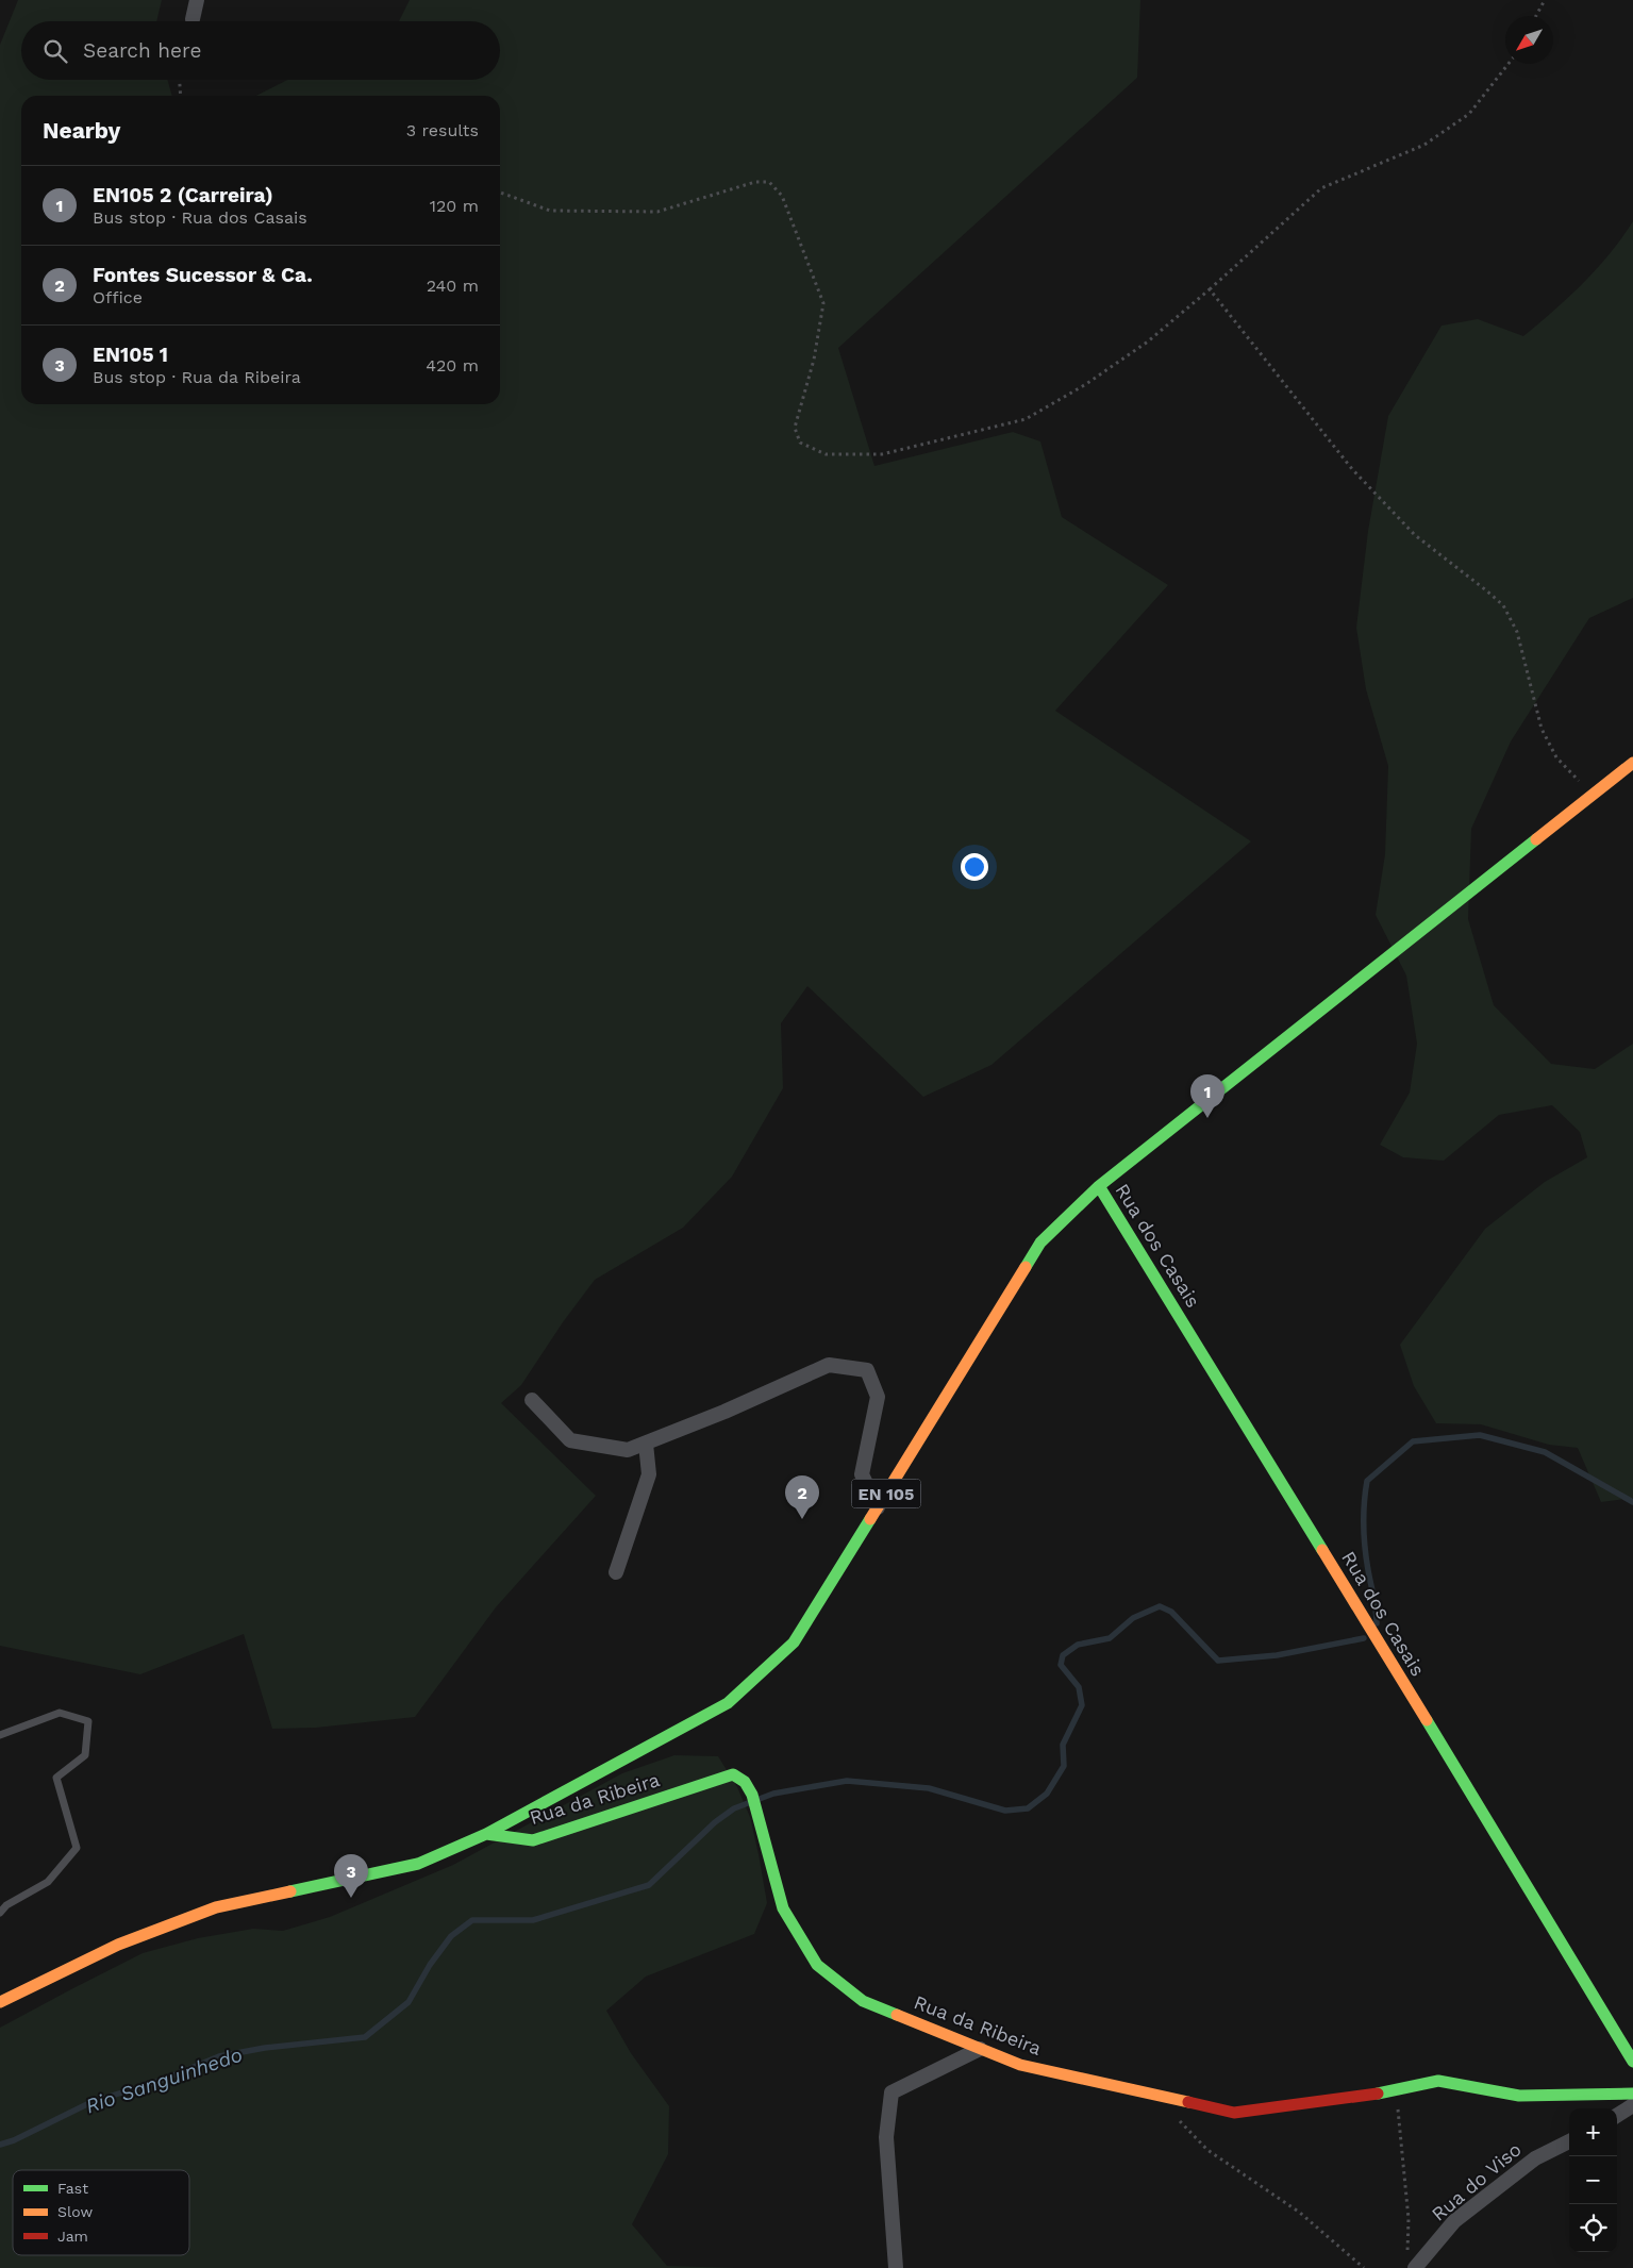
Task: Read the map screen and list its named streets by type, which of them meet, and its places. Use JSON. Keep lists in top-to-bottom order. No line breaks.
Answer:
{"streets":{"street":["Rua dos Casais","EN 105","Rua da Ribeira","Rua do Viso"]},"crossings":[["Rua dos Casais","EN 105"],["EN 105","Rua da Ribeira"]],"water":["Rio Sanguinhedo"],"legend":["Fast","Slow","Jam"],"north":"bottom left","page":{"search":"Search here","heading":["Nearby","3 results"],"list":[{"mark":"1","name":"EN105 2 (Carreira)","note":"Bus stop · Rua dos Casais","value":"120 m"},{"mark":"2","name":"Fontes Sucessor & Ca.","note":"Office","value":"240 m"},{"mark":"3","name":"EN105 1","note":"Bus stop · Rua da Ribeira","value":"420 m"}],"pins":["1","2","3"],"map_buttons":["+","−"]}}
